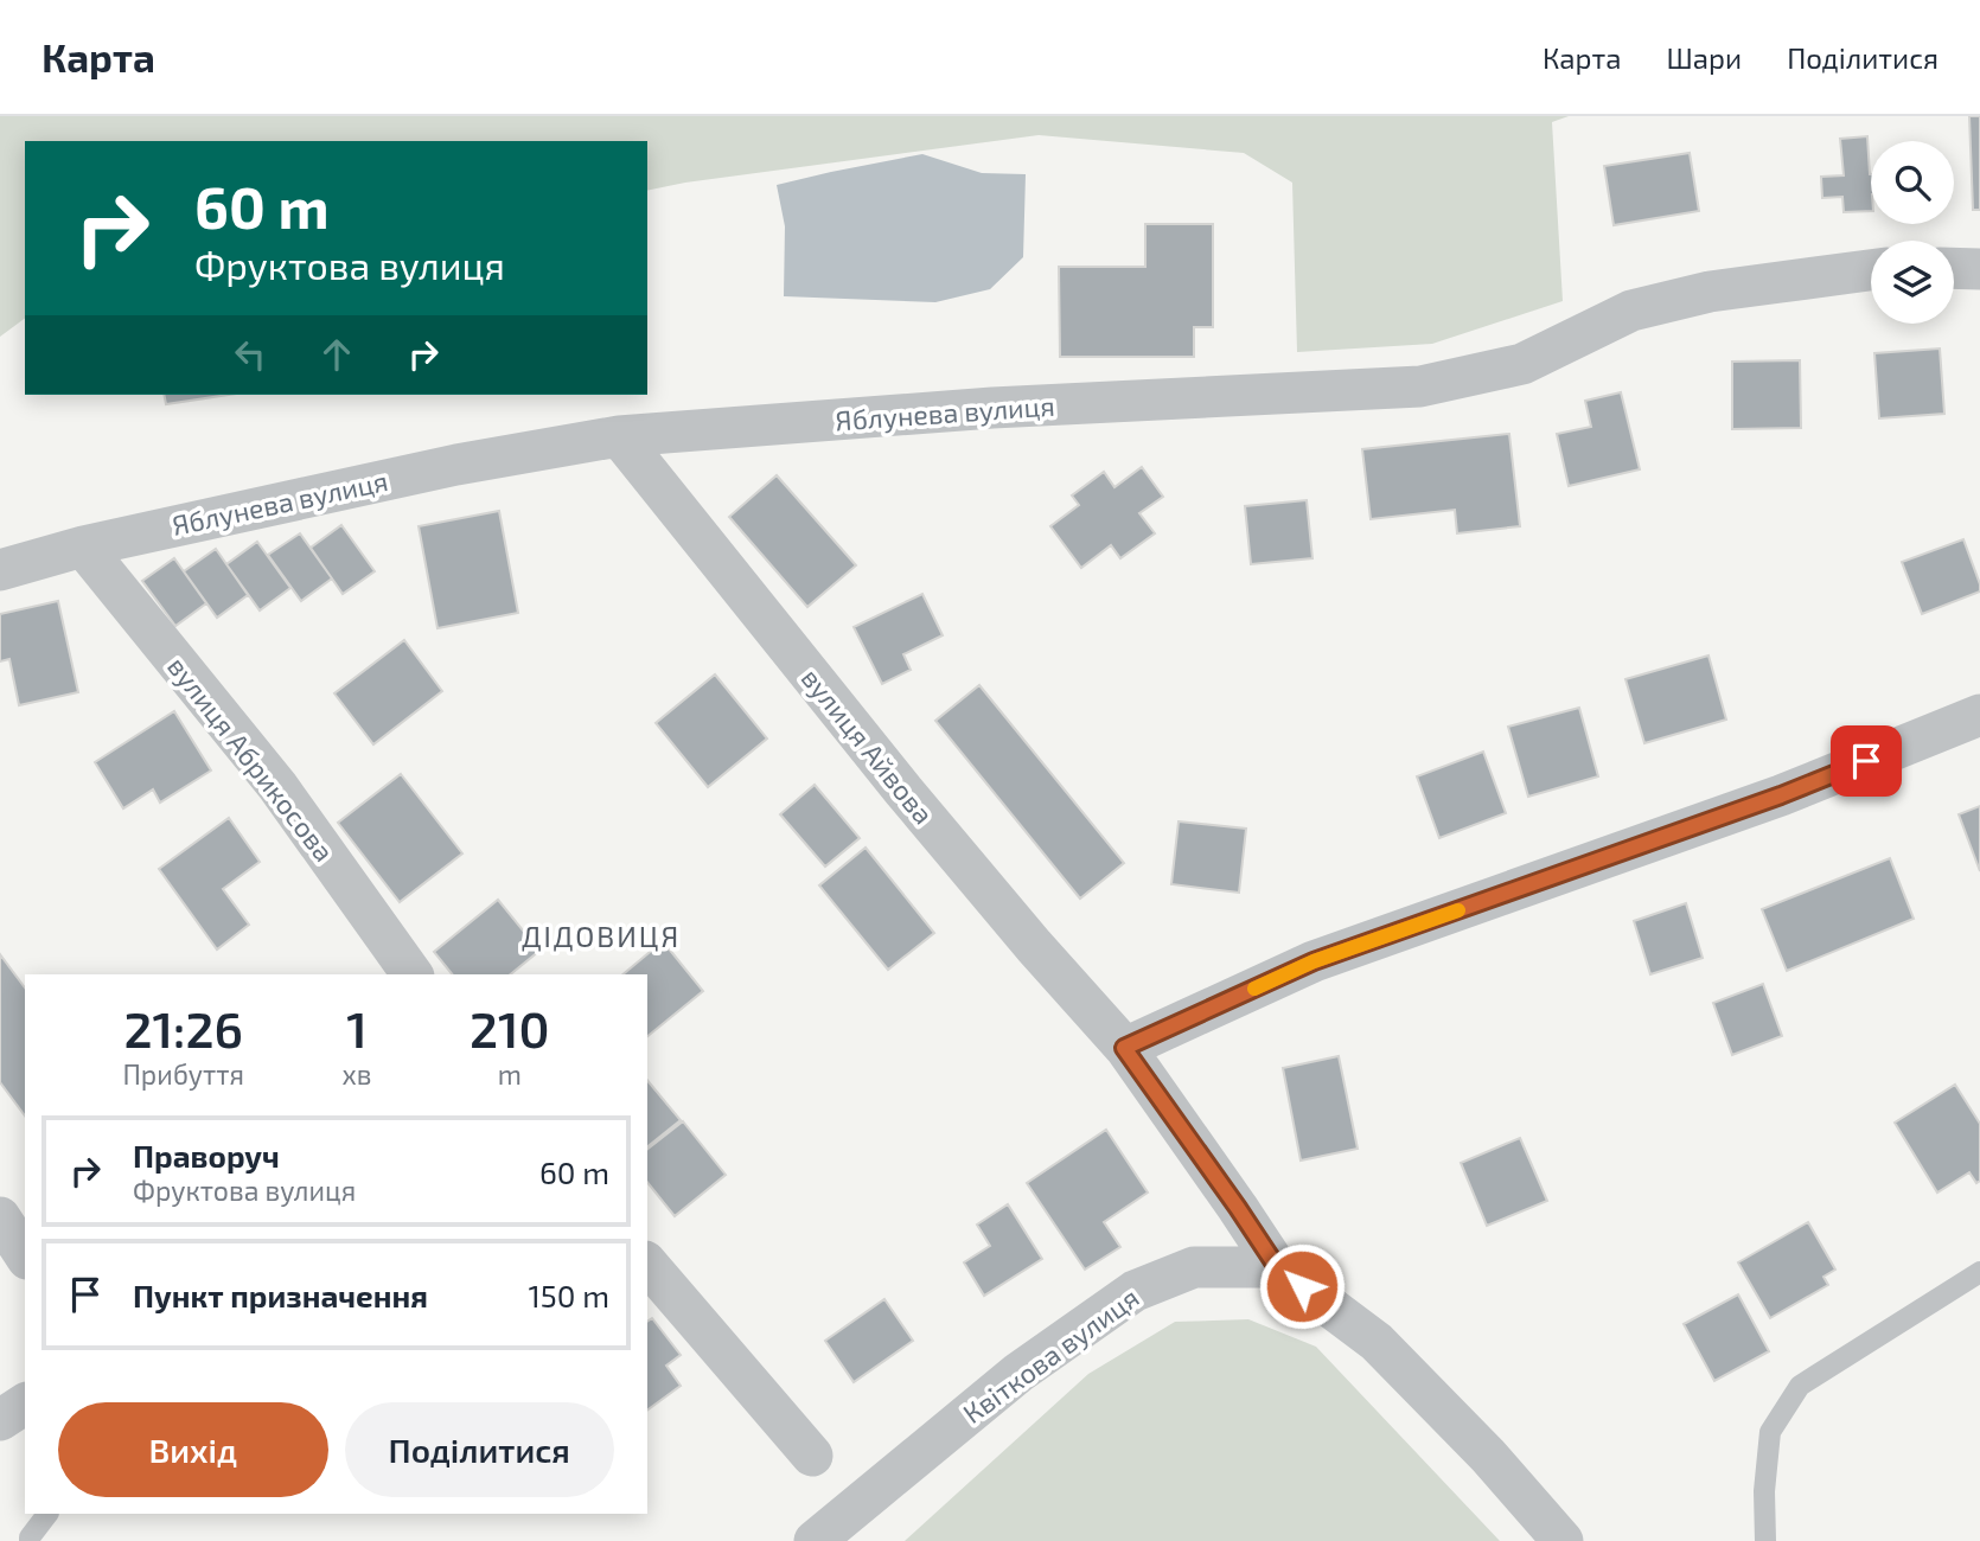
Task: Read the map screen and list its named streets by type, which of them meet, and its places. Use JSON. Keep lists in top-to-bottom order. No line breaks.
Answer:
{"streets":{"street":["Яблунева вулиця","вулиця Айвова","вулиця Абрикосова","Квіткова вулиця"]},"crossings":[["Яблунева вулиця","вулиця Айвова"],["Яблунева вулиця","вулиця Абрикосова"],["вулиця Айвова","Квіткова вулиця"]],"districts":["ДІДОВИЦЯ"],"page":{"header":"Карта","nav":["Карта","Шари","Поділитися"],"turn":["60 m","Фруктова вулиця"],"eta":["21:26","Прибуття","1","хв","210","m"],"list":[{"name":"Праворуч","note":"Фруктова вулиця","value":"60 m"},{"name":"Пункт призначення","value":"150 m"}],"buttons":["Вихід","Поділитися"]}}
